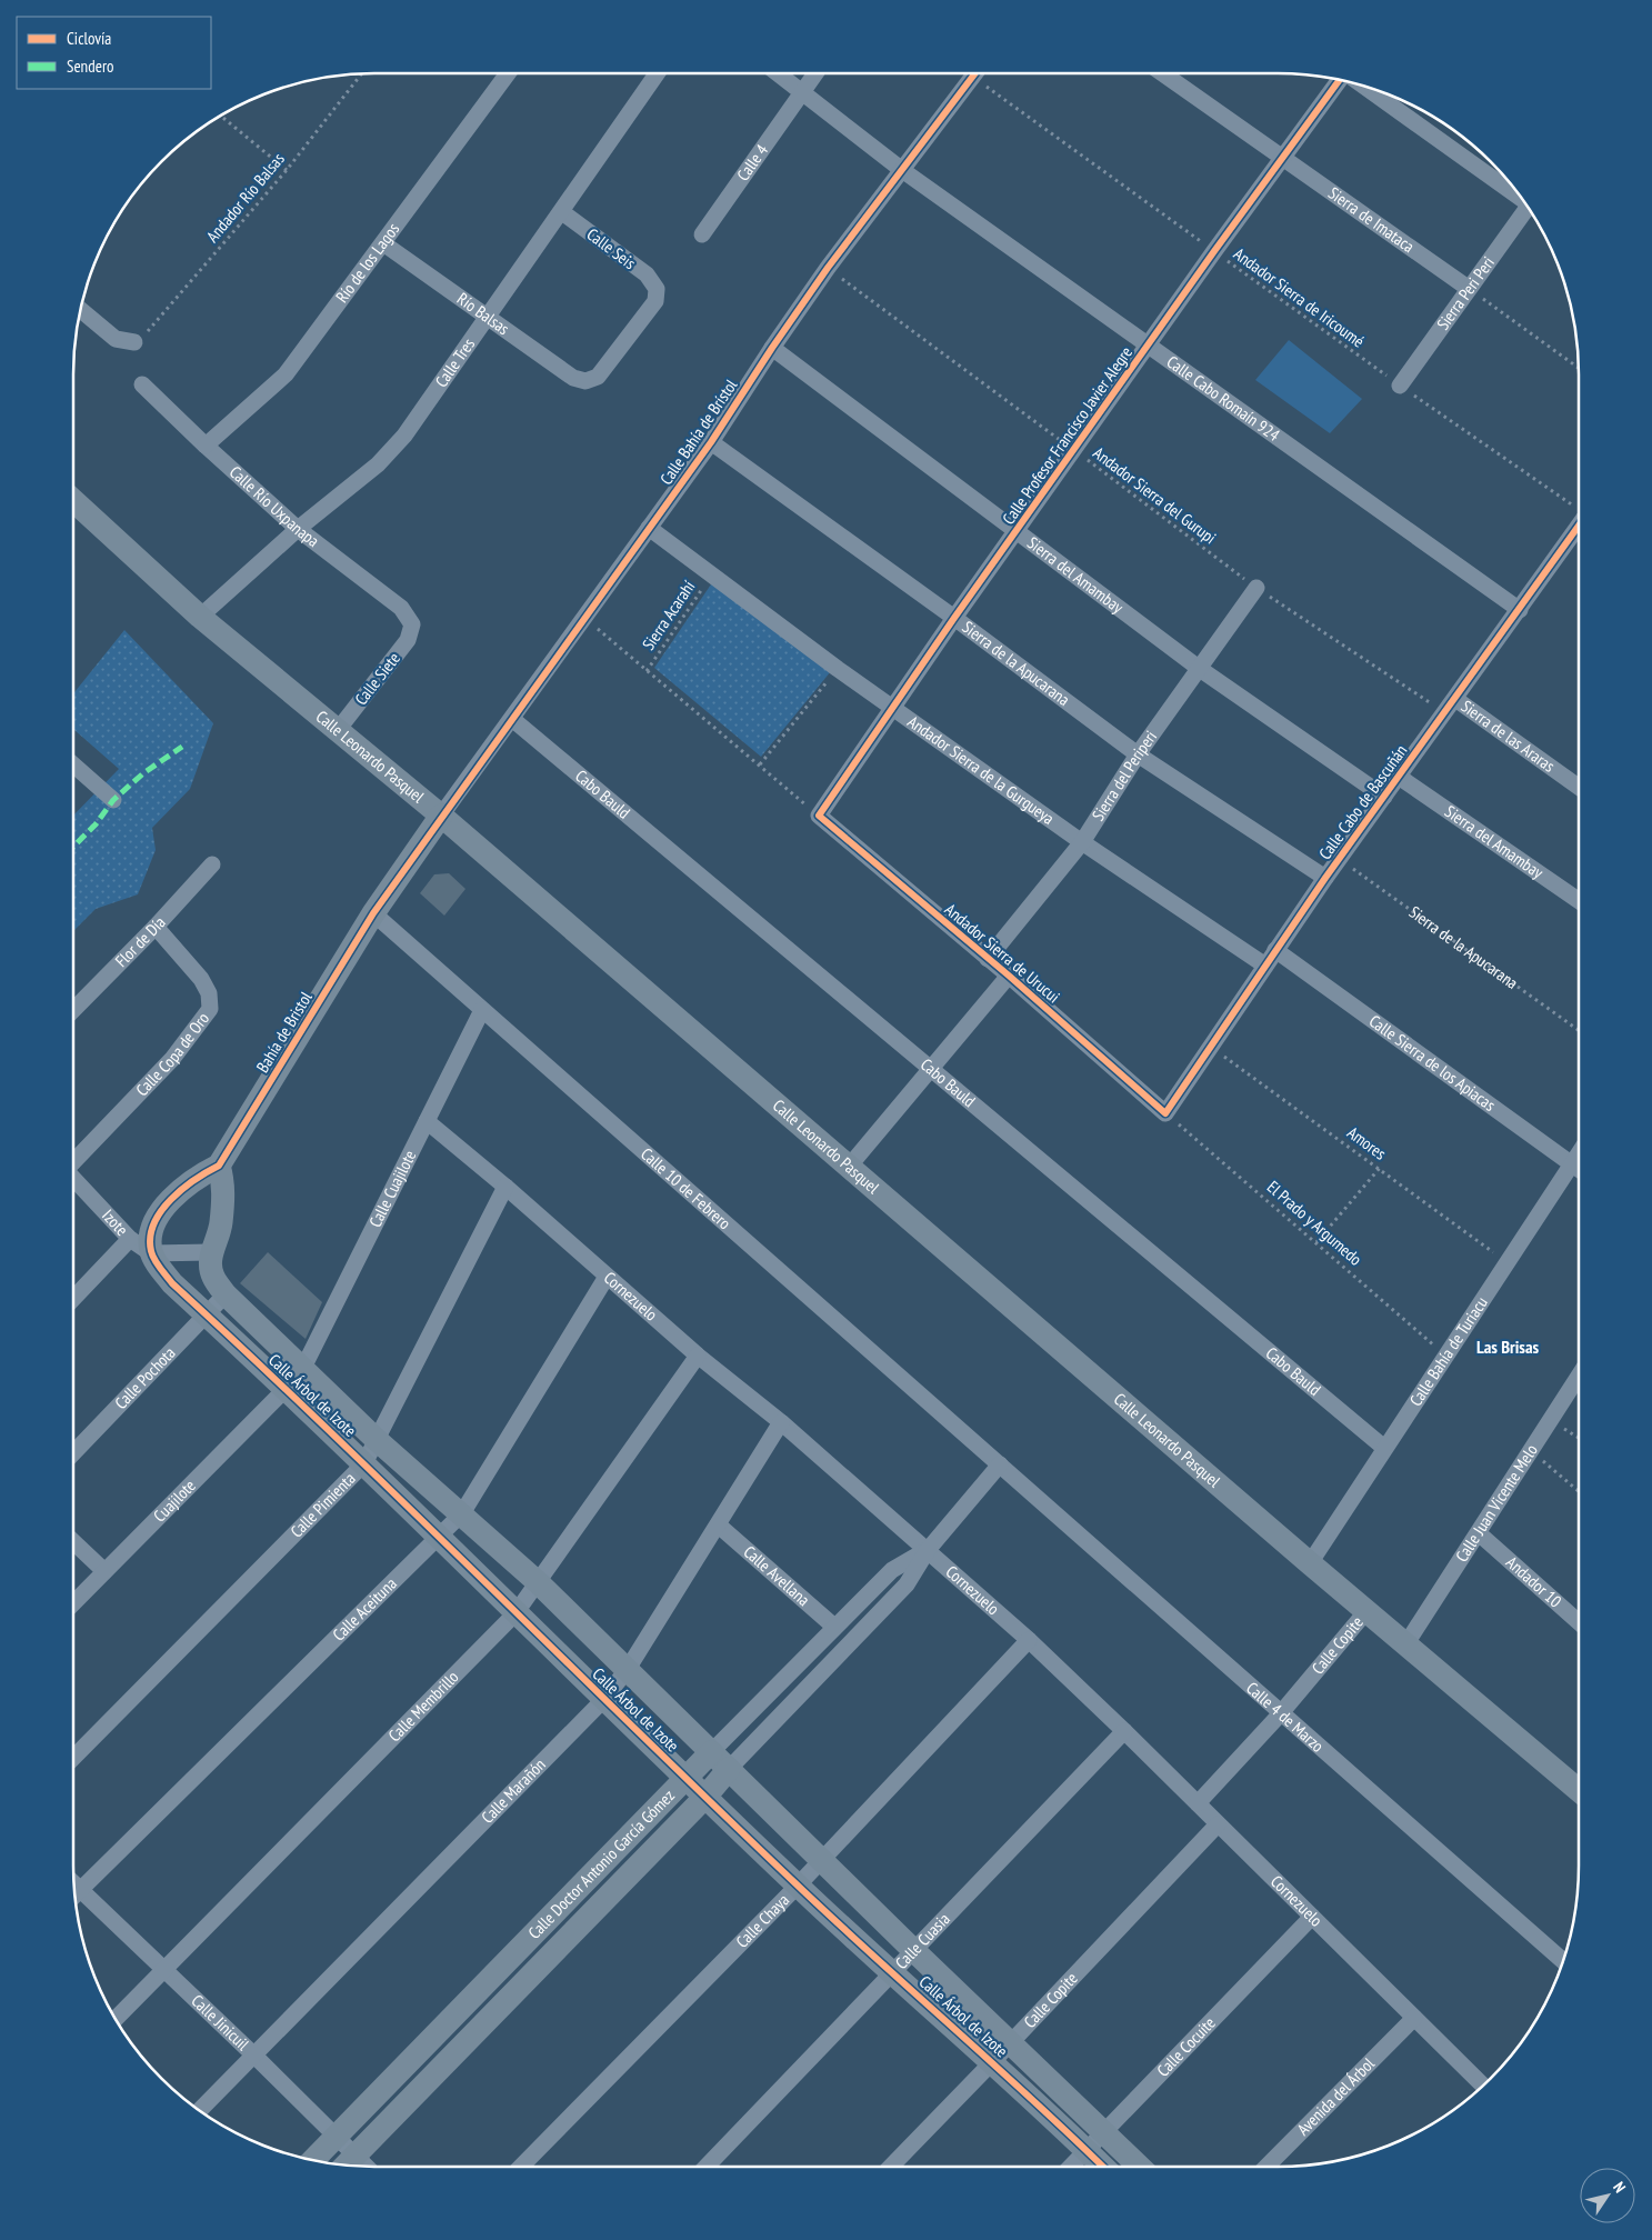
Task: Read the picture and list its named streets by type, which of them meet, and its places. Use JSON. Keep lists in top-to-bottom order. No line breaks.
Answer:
{"streets":{"street":["Calle 4","Sierra de Imataca","Calle Seis","Río de los Lagos","Sierra Peri Peri","Río Balsas","Calle Tres","Calle Cabo Romaín 924","Calle Bahía de Brístol","Calle Profesor Francisco Javier Alegre","Calle Río Uxpanapa","Sierra del Amambay","Sierra de la Apucarana","Calle Siete","Sierra de las Araras","Calle Leonardo Pasquel","Andador Sierra de la Gurgueya","Sierra del Periperi","Cabo Bauld","Calle Cabo de Bascuñán","Flor de Día","Andador Sierra de Urucui","Bahía de Bristol","Calle Copa de Oro","Calle Sierra de los Apiacas","Calle Cuajilote","Calle 10 de Febrero","Izote","Cornezuelo","Calle Bahía de Turiacu","Calle Pochota","Calle Árbol de Izote","Cuajilote","Calle Juan Vicente Melo","Calle Pimienta","Calle Avellana","Andador 10","Calle Aceituna","Calle Copite","Calle Membrillo","Calle 4 de Marzo","Calle Marañón","Calle Doctor Antonio García Gómez","Calle Chaya","Calle Cuasia","Calle Jinicuil","Calle Cocuite","Avenida del Árbol"],"path":["Andador Río Balsas","Andador Sierra de Iricoumé","Andador Sierra del Gurupi","Sierra Acarahí","Amores","El Prado y Argumedo"]},"crossings":[["Calle 4","Calle Cabo Romaín 924"],["Sierra de Imataca","Sierra Peri Peri"],["Sierra de Imataca","Calle Profesor Francisco Javier Alegre"],["Calle Seis","Río Balsas"],["Calle Seis","Calle Tres"],["Río de los Lagos","Río Balsas"],["Río de los Lagos","Calle Río Uxpanapa"],["Sierra Peri Peri","Andador Sierra de Iricoumé"],["Andador Sierra de Iricoumé","Calle Profesor Francisco Javier Alegre"],["Río Balsas","Calle Tres"],["Calle Tres","Calle Río Uxpanapa"],["Calle Tres","Calle Leonardo Pasquel"],["Calle Cabo Romaín 924","Calle Bahía de Brístol"],["Calle Cabo Romaín 924","Calle Profesor Francisco Javier Alegre"],["Calle Cabo Romaín 924","Calle Cabo de Bascuñán"],["Calle Bahía de Brístol","Andador Sierra del Gurupi"],["Calle Bahía de Brístol","Sierra del Amambay"],["Calle Bahía de Brístol","Sierra de la Apucarana"],["Calle Bahía de Brístol","Calle Leonardo Pasquel"],["Calle Bahía de Brístol","Andador Sierra de la Gurgueya"],["Calle Bahía de Brístol","Cabo Bauld"],["Calle Bahía de Brístol","Bahía de Bristol"],["Calle Profesor Francisco Javier Alegre","Andador Sierra del Gurupi"],["Calle Profesor Francisco Javier Alegre","Sierra del Amambay"],["Calle Profesor Francisco Javier Alegre","Sierra de la Apucarana"],["Calle Profesor Francisco Javier Alegre","Andador Sierra de la Gurgueya"],["Calle Profesor Francisco Javier Alegre","Andador Sierra de Urucui"],["Andador Sierra del Gurupi","Sierra del Periperi"],["Andador Sierra del Gurupi","Calle Cabo de Bascuñán"],["Calle Río Uxpanapa","Calle Siete"],["Sierra del Amambay","Sierra del Periperi"],["Sierra del Amambay","Calle Cabo de Bascuñán"],["Sierra Acarahí","Andador Sierra de la Gurgueya"],["Sierra de la Apucarana","Sierra del Periperi"],["Sierra de la Apucarana","Calle Cabo de Bascuñán"],["Calle Siete","Calle Leonardo Pasquel"],["Sierra de las Araras","Calle Cabo de Bascuñán"],["Calle Leonardo Pasquel","Bahía de Bristol"],["Calle Leonardo Pasquel","Calle Bahía de Turiacu"],["Calle Leonardo Pasquel","Calle Juan Vicente Melo"],["Calle Leonardo Pasquel","Calle Copite"],["Andador Sierra de la Gurgueya","Sierra del Periperi"],["Andador Sierra de la Gurgueya","Calle Cabo de Bascuñán"],["Sierra del Periperi","Andador Sierra de Urucui"],["Cabo Bauld","Calle Bahía de Turiacu"],["Calle Cabo de Bascuñán","Andador Sierra de Urucui"],["Calle Cabo de Bascuñán","Calle Sierra de los Apiacas"],["Calle Cabo de Bascuñán","Amores"],["Calle Cabo de Bascuñán","El Prado y Argumedo"],["Flor de Día","Calle Copa de Oro"],["Andador Sierra de Urucui","El Prado y Argumedo"],["Bahía de Bristol","Calle 10 de Febrero"],["Bahía de Bristol","Izote"],["Bahía de Bristol","Calle Árbol de Izote"],["Calle Sierra de los Apiacas","Calle Bahía de Turiacu"],["Amores","Calle Bahía de Turiacu"],["Calle Cuajilote","Calle 10 de Febrero"],["Calle Cuajilote","Cornezuelo"],["Calle Cuajilote","Calle Árbol de Izote"],["Calle 10 de Febrero","Calle 4 de Marzo"],["Calle 10 de Febrero","Calle Doctor Antonio García Gómez"],["Izote","Calle Árbol de Izote"],["El Prado y Argumedo","Calle Bahía de Turiacu"],["Cornezuelo","Calle Pimienta"],["Cornezuelo","Calle Aceituna"],["Cornezuelo","Calle Copite"],["Cornezuelo","Calle Membrillo"],["Cornezuelo","Calle Marañón"],["Cornezuelo","Calle Doctor Antonio García Gómez"],["Cornezuelo","Calle Chaya"],["Cornezuelo","Calle Cuasia"],["Cornezuelo","Calle Cocuite"],["Cornezuelo","Avenida del Árbol"],["Calle Pochota","Calle Árbol de Izote"],["Calle Árbol de Izote","Cuajilote"],["Calle Árbol de Izote","Calle Pimienta"],["Calle Árbol de Izote","Calle Aceituna"],["Calle Árbol de Izote","Calle Copite"],["Calle Árbol de Izote","Calle Membrillo"],["Calle Árbol de Izote","Calle Marañón"],["Calle Árbol de Izote","Calle Doctor Antonio García Gómez"],["Calle Árbol de Izote","Calle Chaya"],["Calle Árbol de Izote","Calle Cuasia"],["Calle Árbol de Izote","Calle Cocuite"],["Calle Juan Vicente Melo","Andador 10"],["Calle Avellana","Calle Marañón"],["Calle Avellana","Calle Doctor Antonio García Gómez"],["Calle Copite","Calle 4 de Marzo"],["Calle Membrillo","Calle Jinicuil"],["Calle 4 de Marzo","Calle Doctor Antonio García Gómez"],["Calle Marañón","Calle Jinicuil"],["Calle Doctor Antonio García Gómez","Calle Jinicuil"]],"districts":["Las Brisas"],"legend":["Ciclovía","Sendero"],"north":"top right"}
